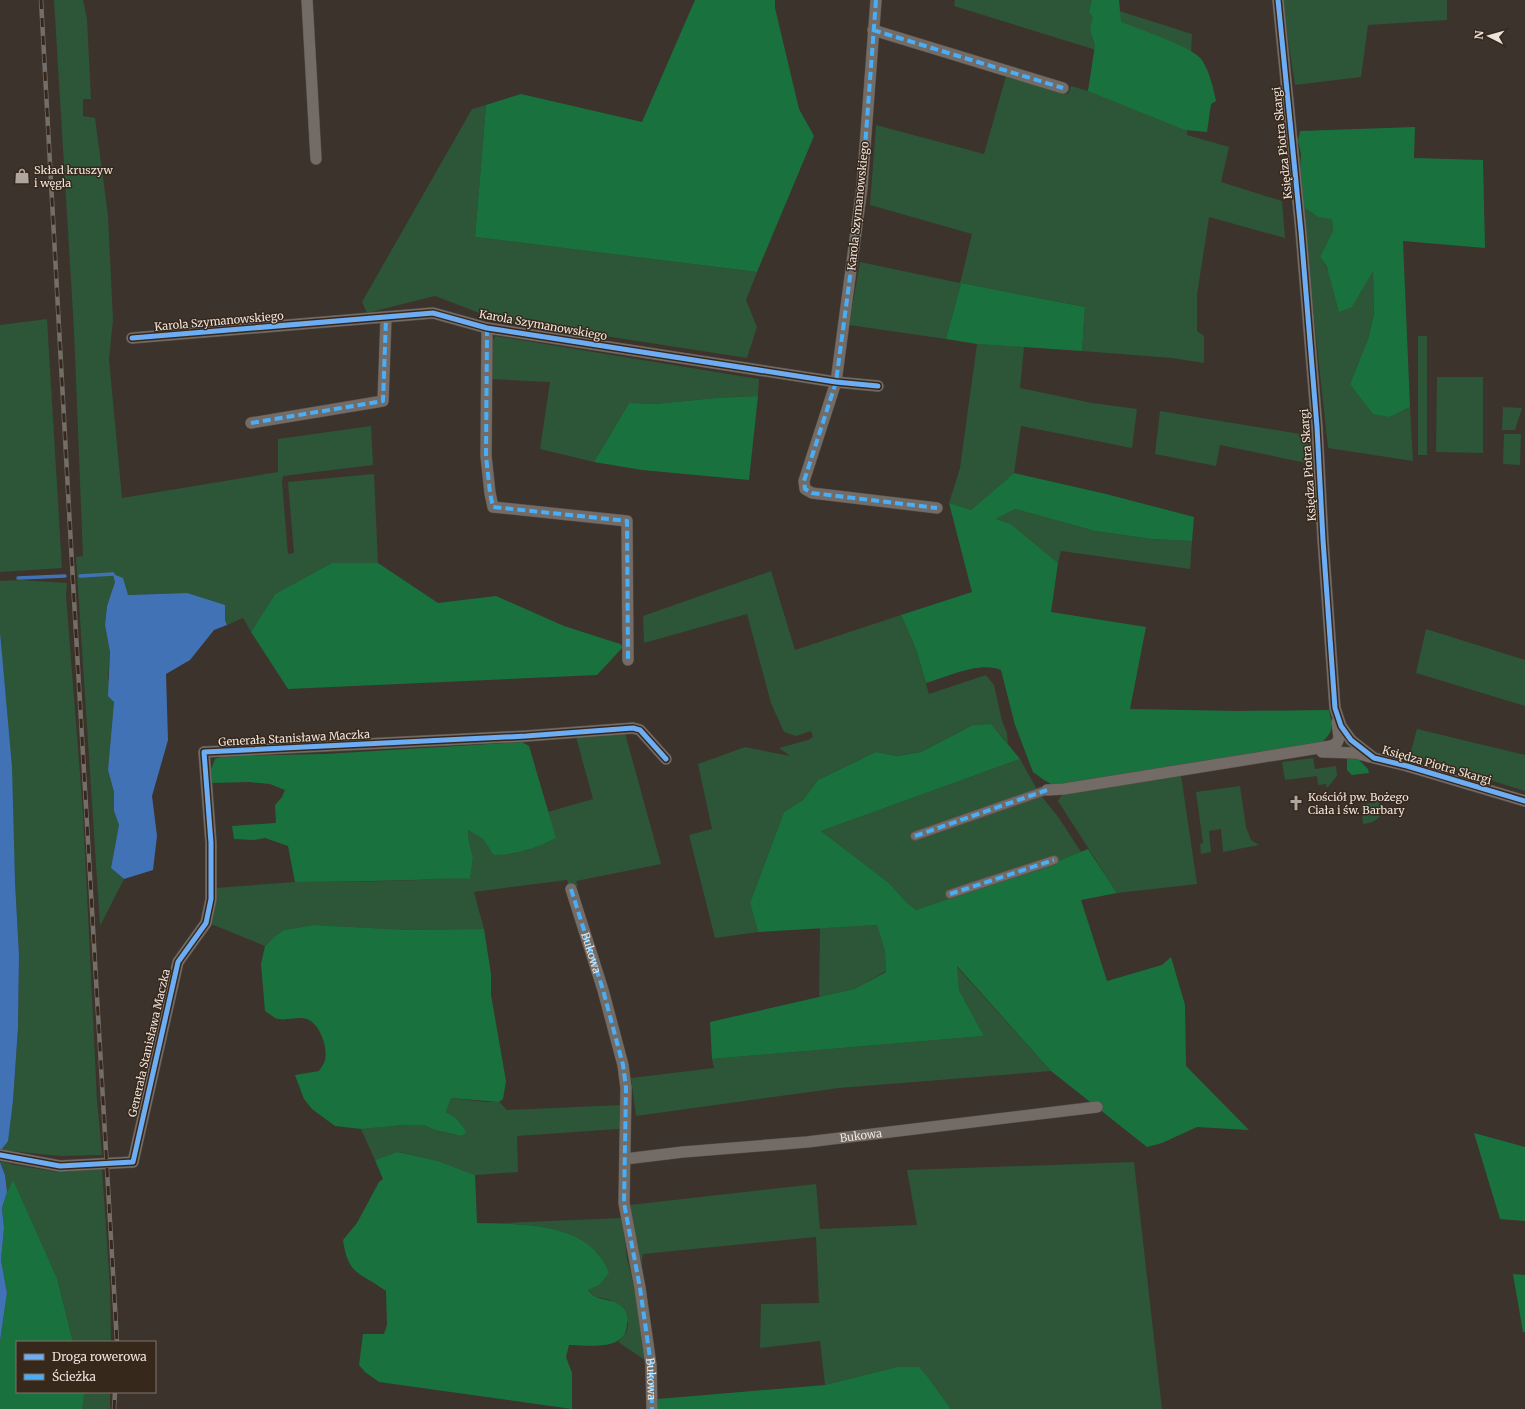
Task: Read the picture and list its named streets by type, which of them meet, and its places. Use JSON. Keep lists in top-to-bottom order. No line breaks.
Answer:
{"streets":{"street":["Księdza Piotra Skargi","Karola Szymanowskiego","Generała Stanisława Maczka","Bukowa"]},"places":{"shop":["Skład kruszyw i węgla"],"church":["Kościół pw. Bożego Ciała i św. Barbary"]},"legend":["Droga rowerowa","Ścieżka"],"north":"left"}
